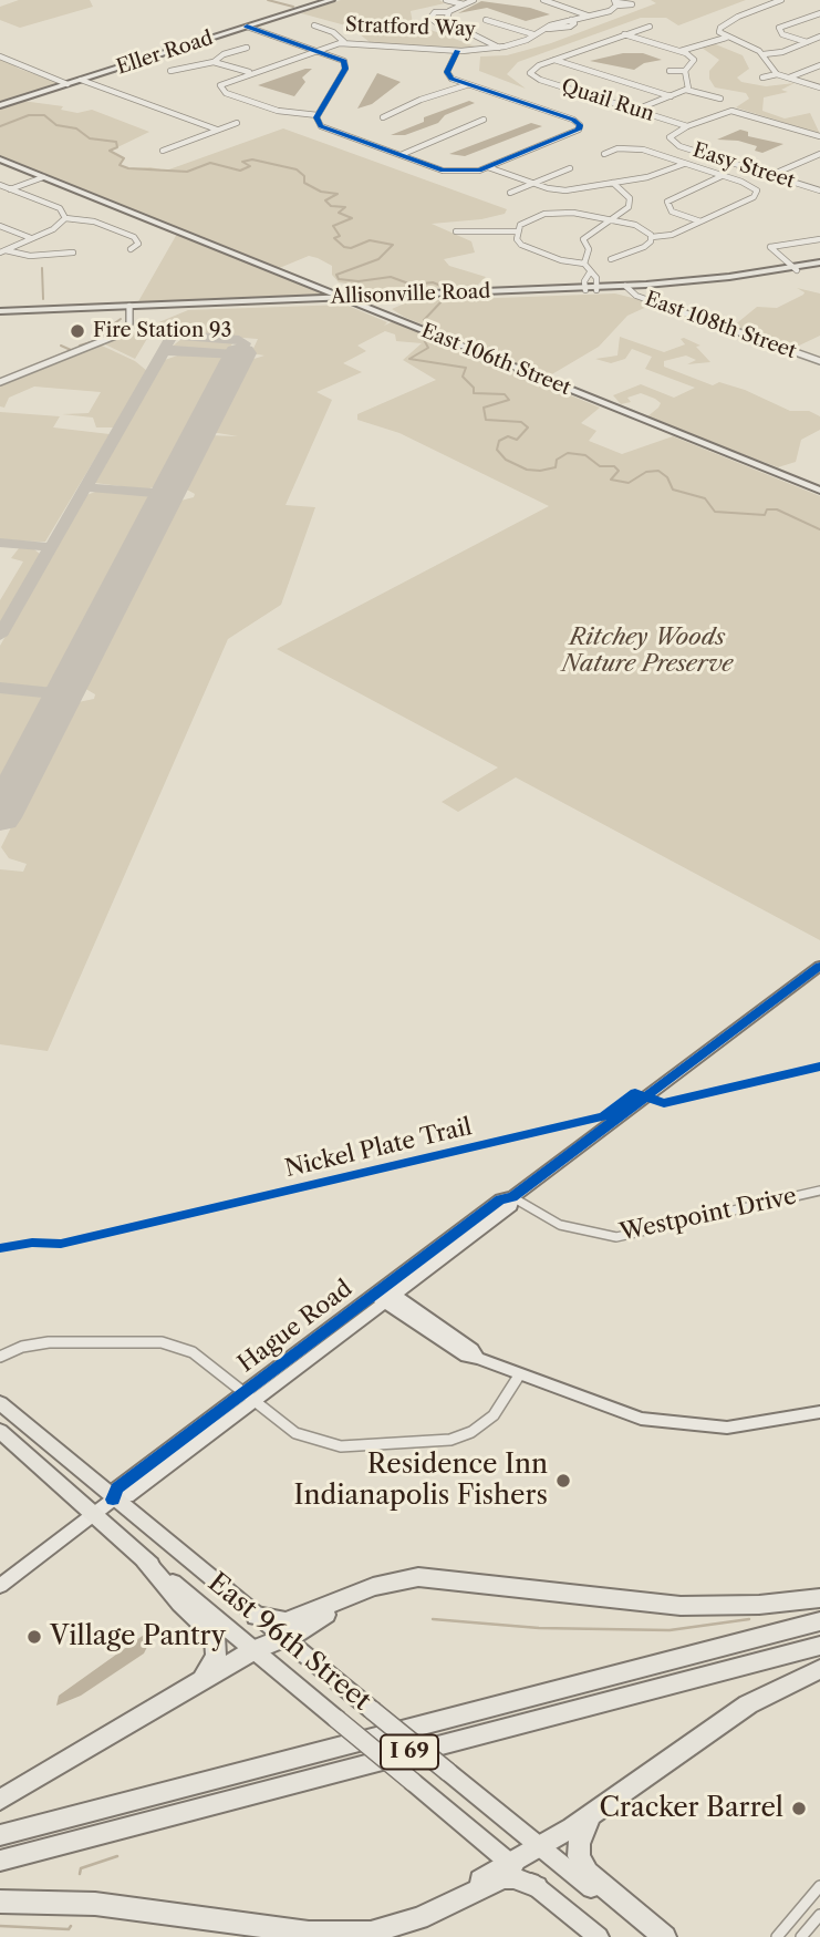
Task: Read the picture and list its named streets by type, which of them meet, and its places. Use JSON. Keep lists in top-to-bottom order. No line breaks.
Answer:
{"streets":{"highway":["I 69"],"main road":["Allisonville Road","East 96th Street"],"street":["Stratford Way","Eller Road","Quail Run","Easy Street","East 108th Street","East 106th Street","Westpoint Drive","Hague Road"],"cycle path":["Nickel Plate Trail"]},"crossings":[["Quail Run","Easy Street"],["Allisonville Road","East 108th Street"],["Allisonville Road","East 106th Street"],["Westpoint Drive","Hague Road"],["Hague Road","East 96th Street"]],"parks":["Ritchey Woods Nature Preserve"],"places":["Fire Station 93","Residence Inn Indianapolis Fishers","Village Pantry","Cracker Barrel"]}
